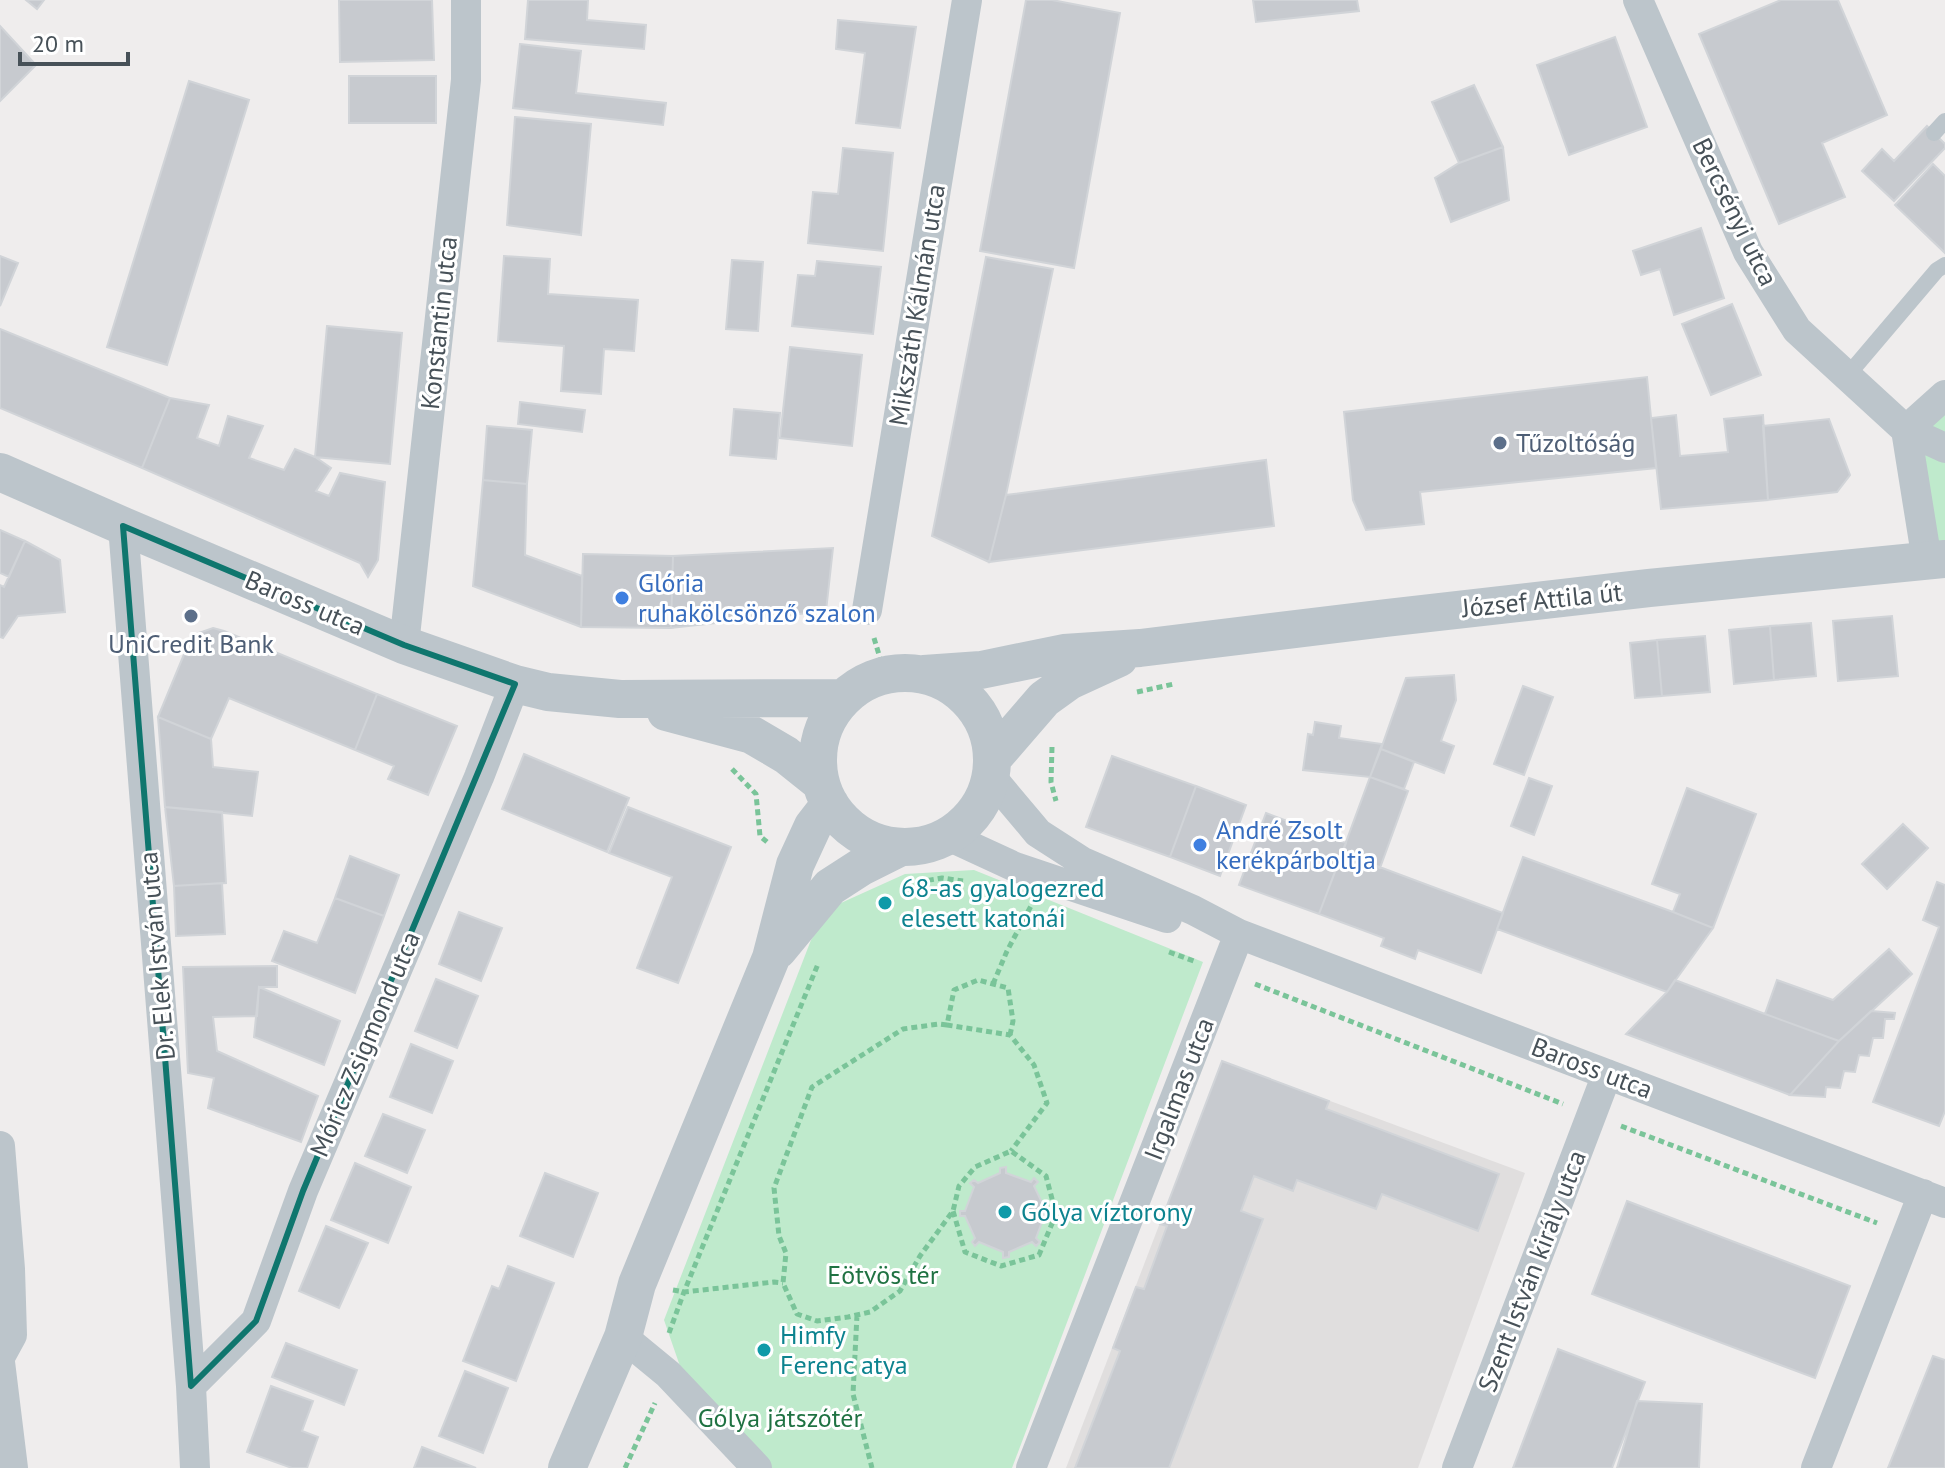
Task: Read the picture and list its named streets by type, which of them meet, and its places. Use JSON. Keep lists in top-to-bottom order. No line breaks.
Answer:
{"streets":{"street":["Bercsényi utca","Mikszáth Kálmán utca","Konstantin utca","József Attila út","Baross utca","Dr. Elek István utca","Móricz Zsigmond utca","Irgalmas utca","Szent István király utca"]},"crossings":[["Konstantin utca","Baross utca"],["József Attila út","Baross utca"],["Baross utca","Dr. Elek István utca"],["Baross utca","Móricz Zsigmond utca"],["Baross utca","Irgalmas utca"],["Baross utca","Szent István király utca"],["Dr. Elek István utca","Móricz Zsigmond utca"]],"parks":["Eötvös tér","Gólya játszótér"],"places":["Tűzoltóság","Glória ruhakölcsönző szalon","UniCredit Bank","André Zsolt kerékpárboltja","68-as gyalogezred elesett katonái","Gólya víztorony","Himfy Ferenc atya"],"scale_bar":"20 m"}
